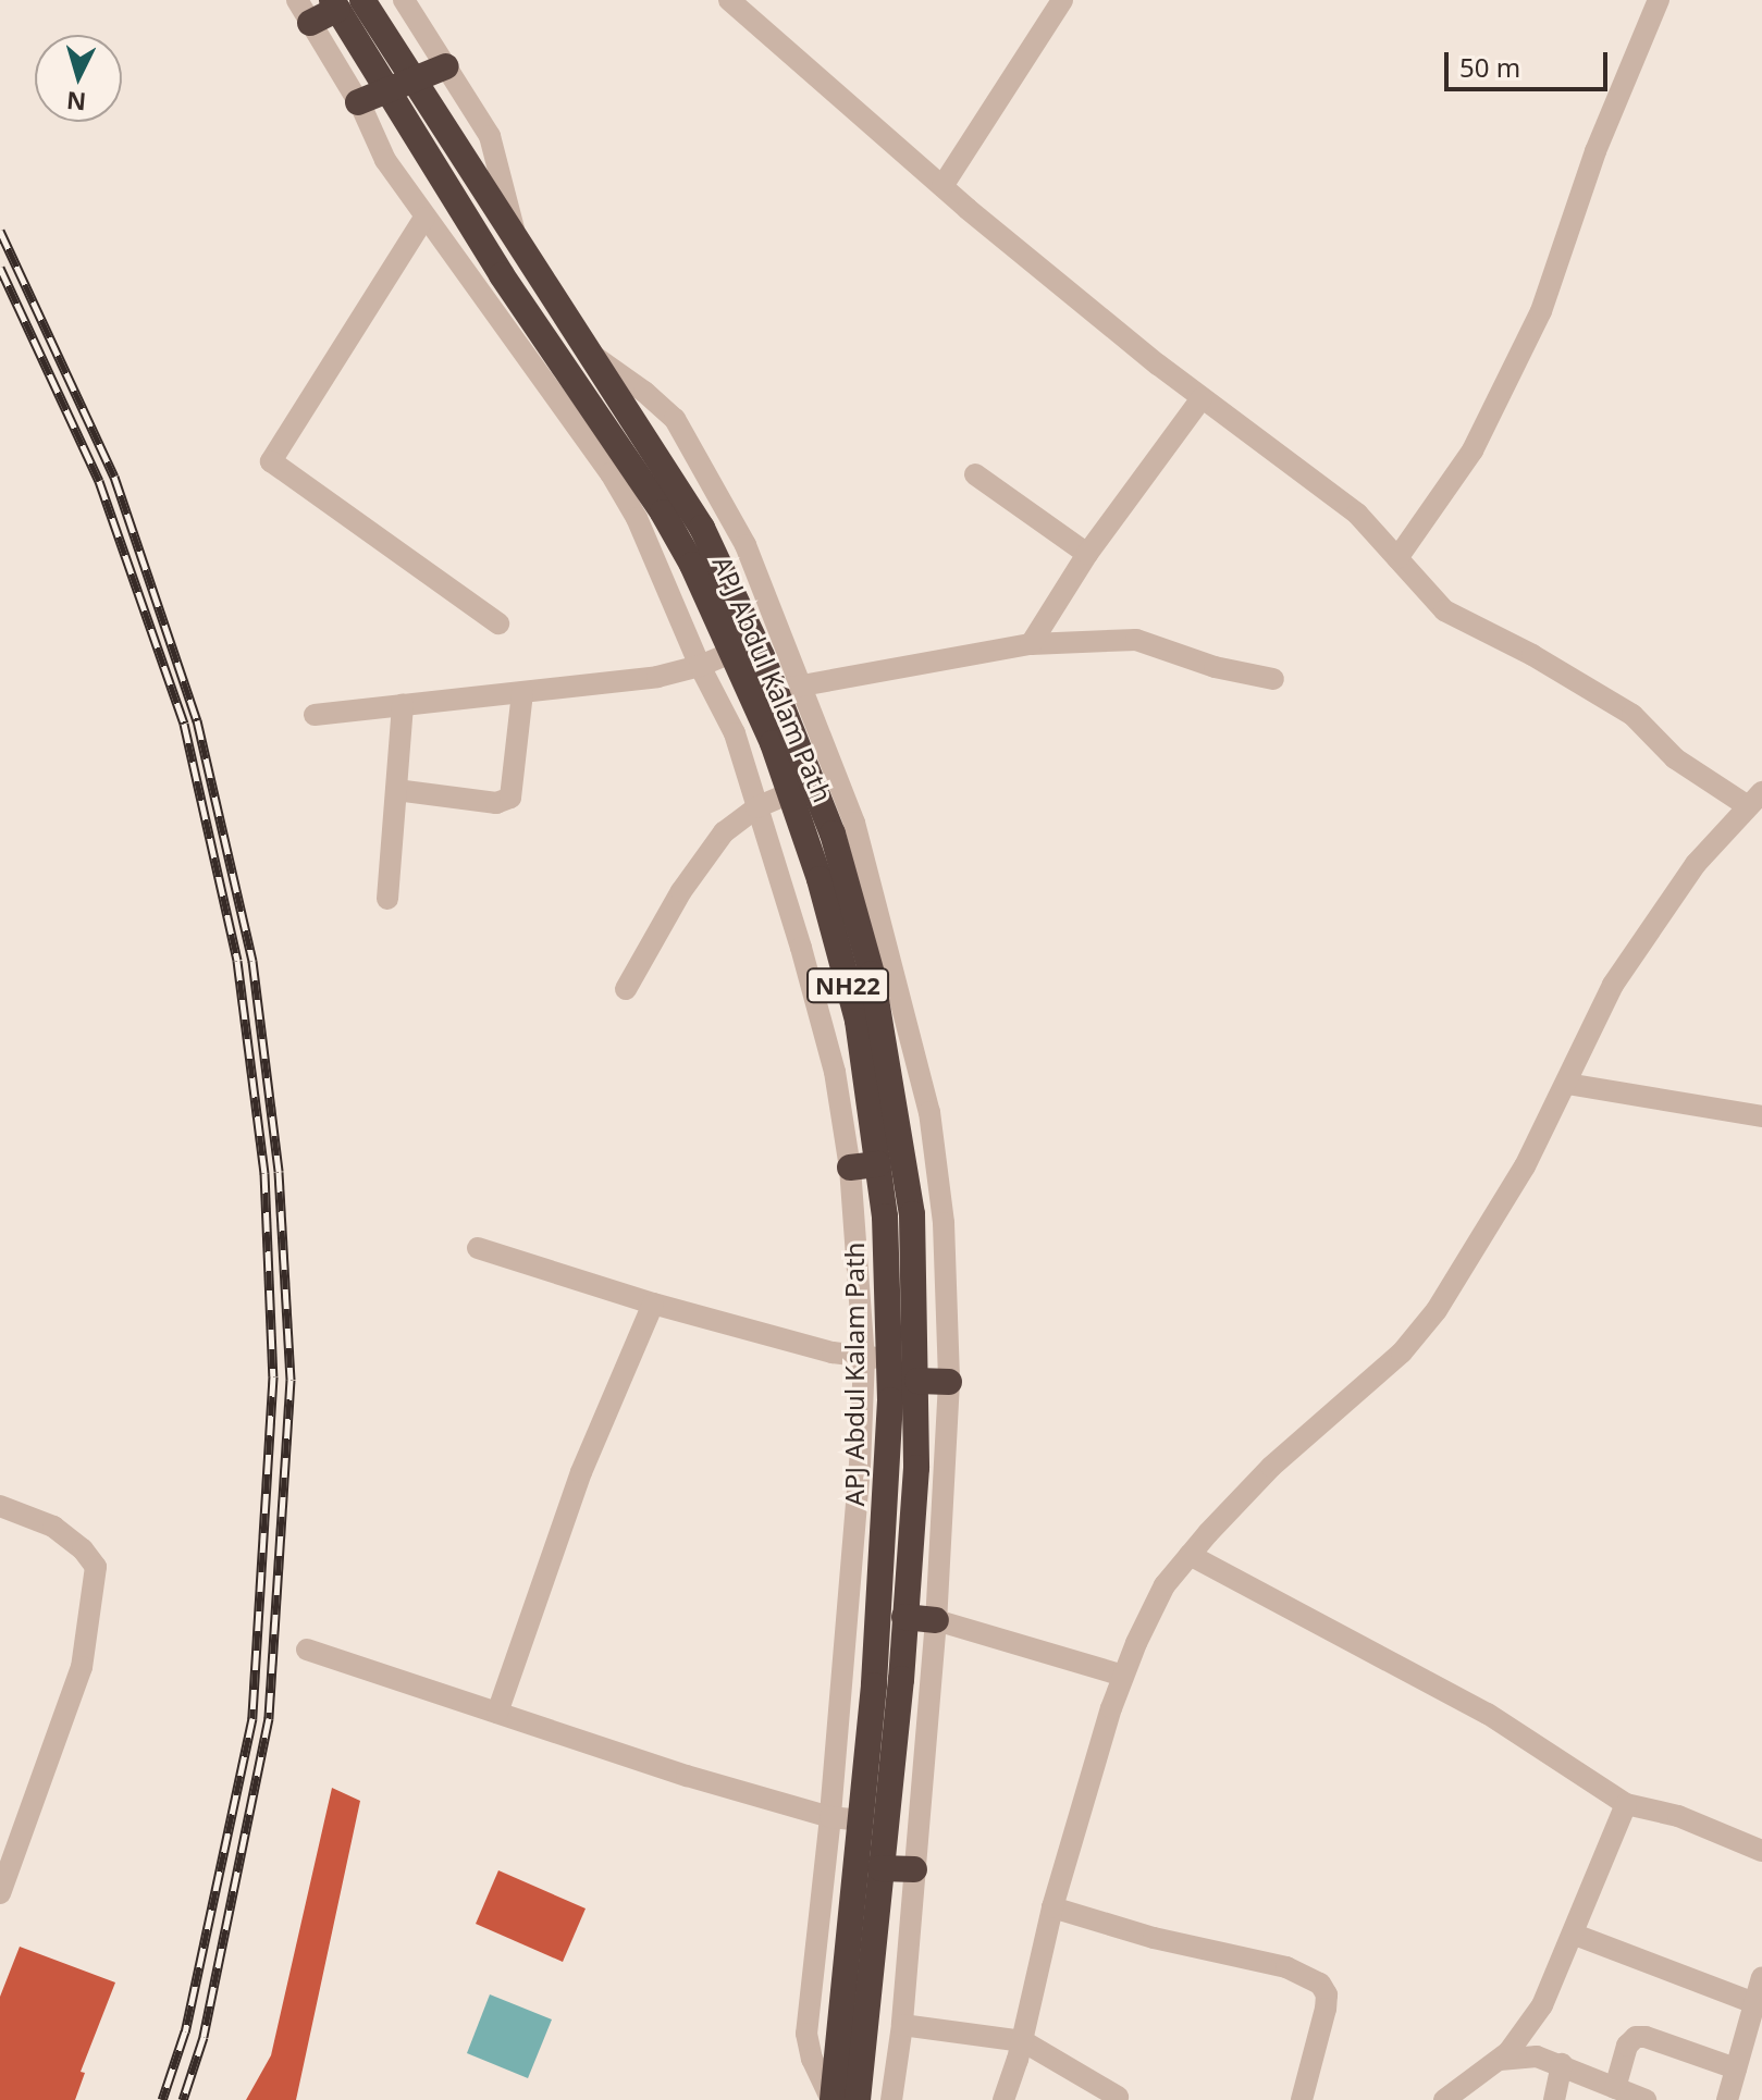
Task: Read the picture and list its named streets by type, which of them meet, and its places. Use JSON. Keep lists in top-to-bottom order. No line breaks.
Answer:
{"streets":{"highway":["APJ Abdul Kalam Path","NH22"]},"crossings":[["APJ Abdul Kalam Path","NH22"]],"scale_bar":"50 m","north":"bottom"}
